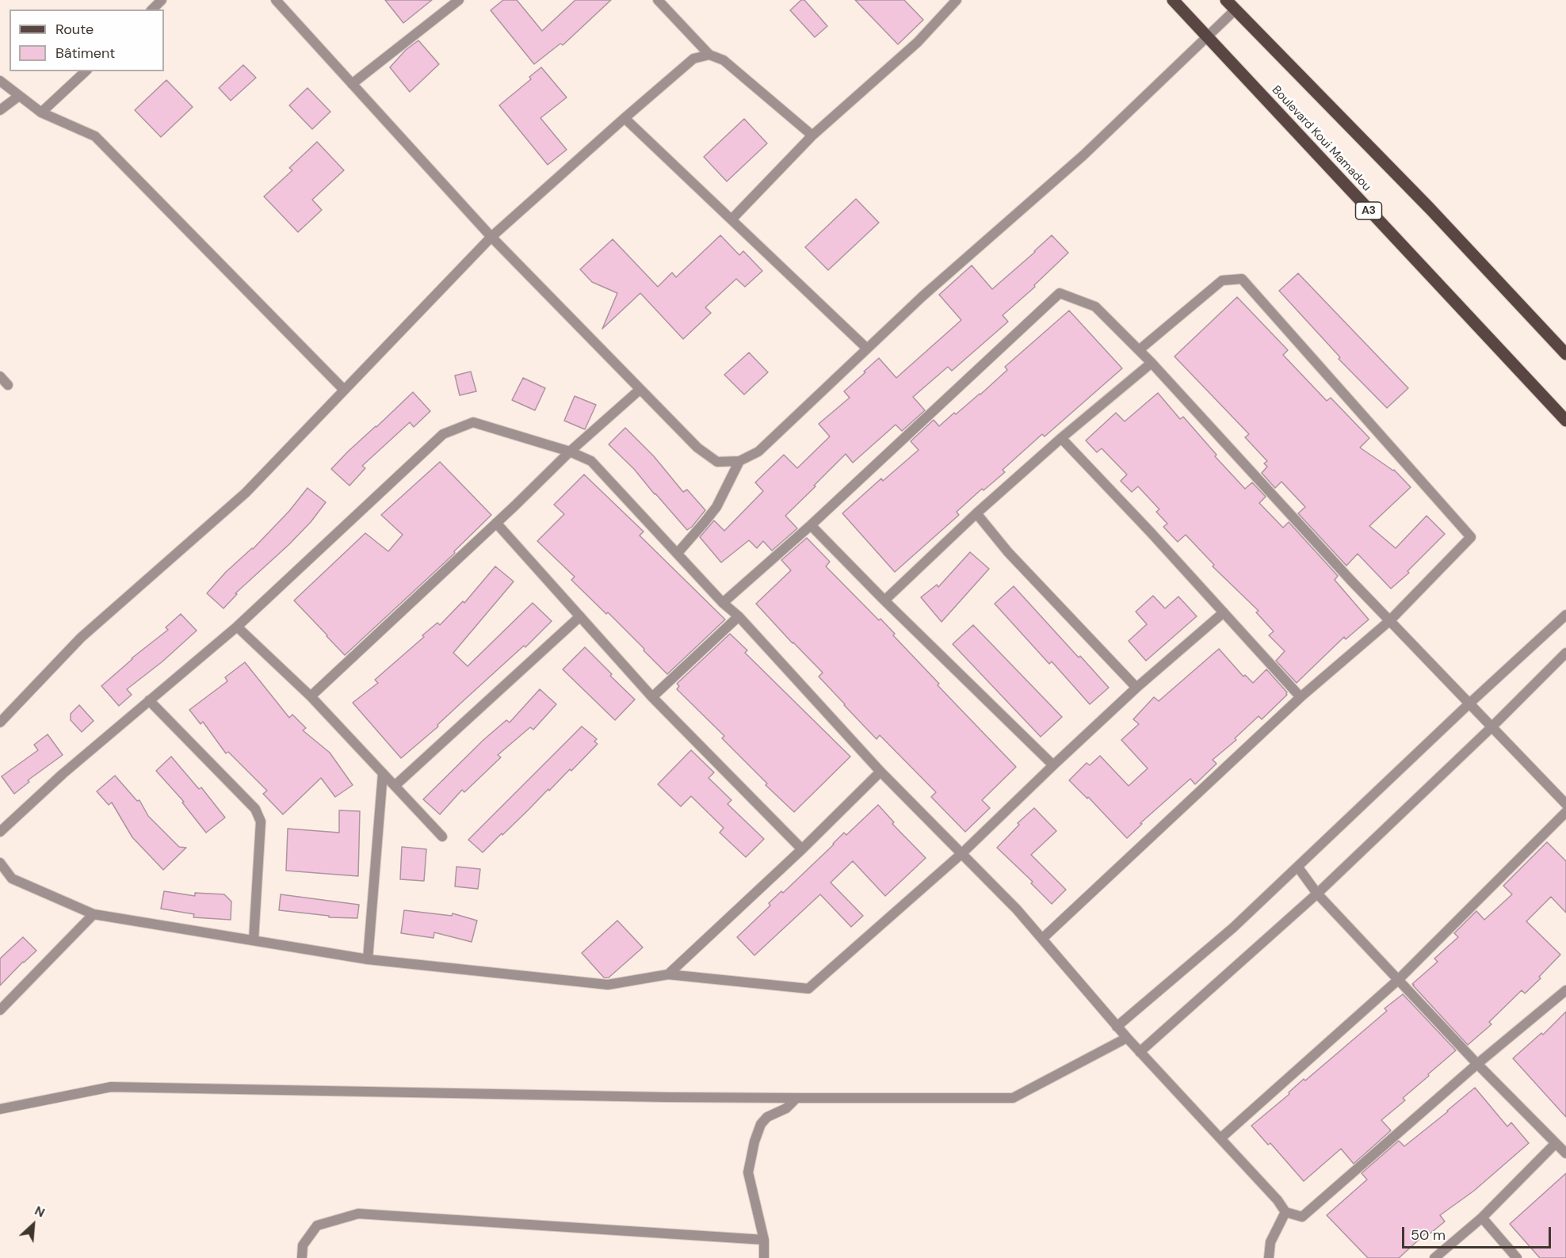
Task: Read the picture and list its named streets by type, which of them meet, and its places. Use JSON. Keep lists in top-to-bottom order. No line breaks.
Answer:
{"streets":{"main road":["Boulevard Koui Mamadou","A3"]},"legend":["Route","Bâtiment"],"scale_bar":"50 m","north":"top right"}
